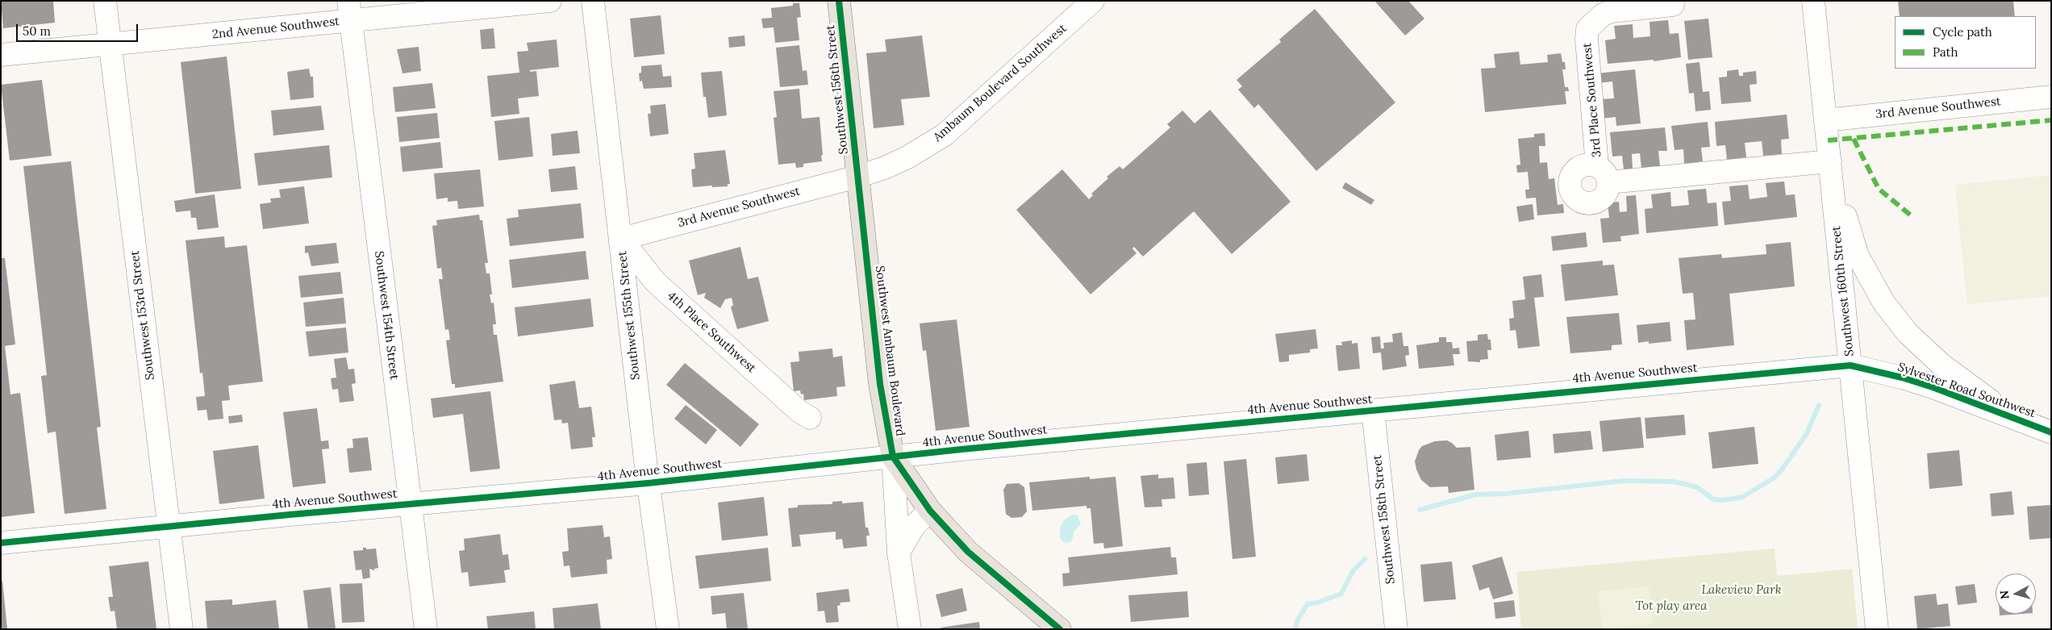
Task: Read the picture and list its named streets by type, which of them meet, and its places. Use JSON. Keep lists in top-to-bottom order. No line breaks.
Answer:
{"streets":{"main road":["Southwest 156th Street","Southwest Ambaum Boulevard"],"street":["2nd Avenue Southwest","Ambaum Boulevard Southwest","3rd Place Southwest","3rd Avenue Southwest","Southwest 160th Street","Southwest 153rd Street","Southwest 154th Street","Southwest 155th Street","4th Place Southwest","4th Avenue Southwest","Sylvester Road Southwest","Southwest 158th Street"]},"crossings":[["2nd Avenue Southwest","Southwest 153rd Street"],["2nd Avenue Southwest","Southwest 154th Street"],["Ambaum Boulevard Southwest","Southwest 156th Street"],["Ambaum Boulevard Southwest","3rd Avenue Southwest"],["Ambaum Boulevard Southwest","Southwest Ambaum Boulevard"],["Southwest 156th Street","3rd Avenue Southwest"],["Southwest 156th Street","Southwest Ambaum Boulevard"],["3rd Place Southwest","Southwest 160th Street"],["3rd Avenue Southwest","Southwest 160th Street"],["3rd Avenue Southwest","Southwest 155th Street"],["3rd Avenue Southwest","4th Place Southwest"],["3rd Avenue Southwest","Southwest Ambaum Boulevard"],["Southwest 160th Street","4th Avenue Southwest"],["Southwest 160th Street","Sylvester Road Southwest"],["Southwest 153rd Street","4th Avenue Southwest"],["Southwest 154th Street","4th Avenue Southwest"],["Southwest 155th Street","4th Place Southwest"],["Southwest 155th Street","4th Avenue Southwest"],["Southwest Ambaum Boulevard","4th Avenue Southwest"],["4th Avenue Southwest","Sylvester Road Southwest"],["4th Avenue Southwest","Southwest 158th Street"]],"parks":["Lakeview Park","Tot play area"],"legend":["Cycle path","Path"],"scale_bar":"50 m","north":"left"}
